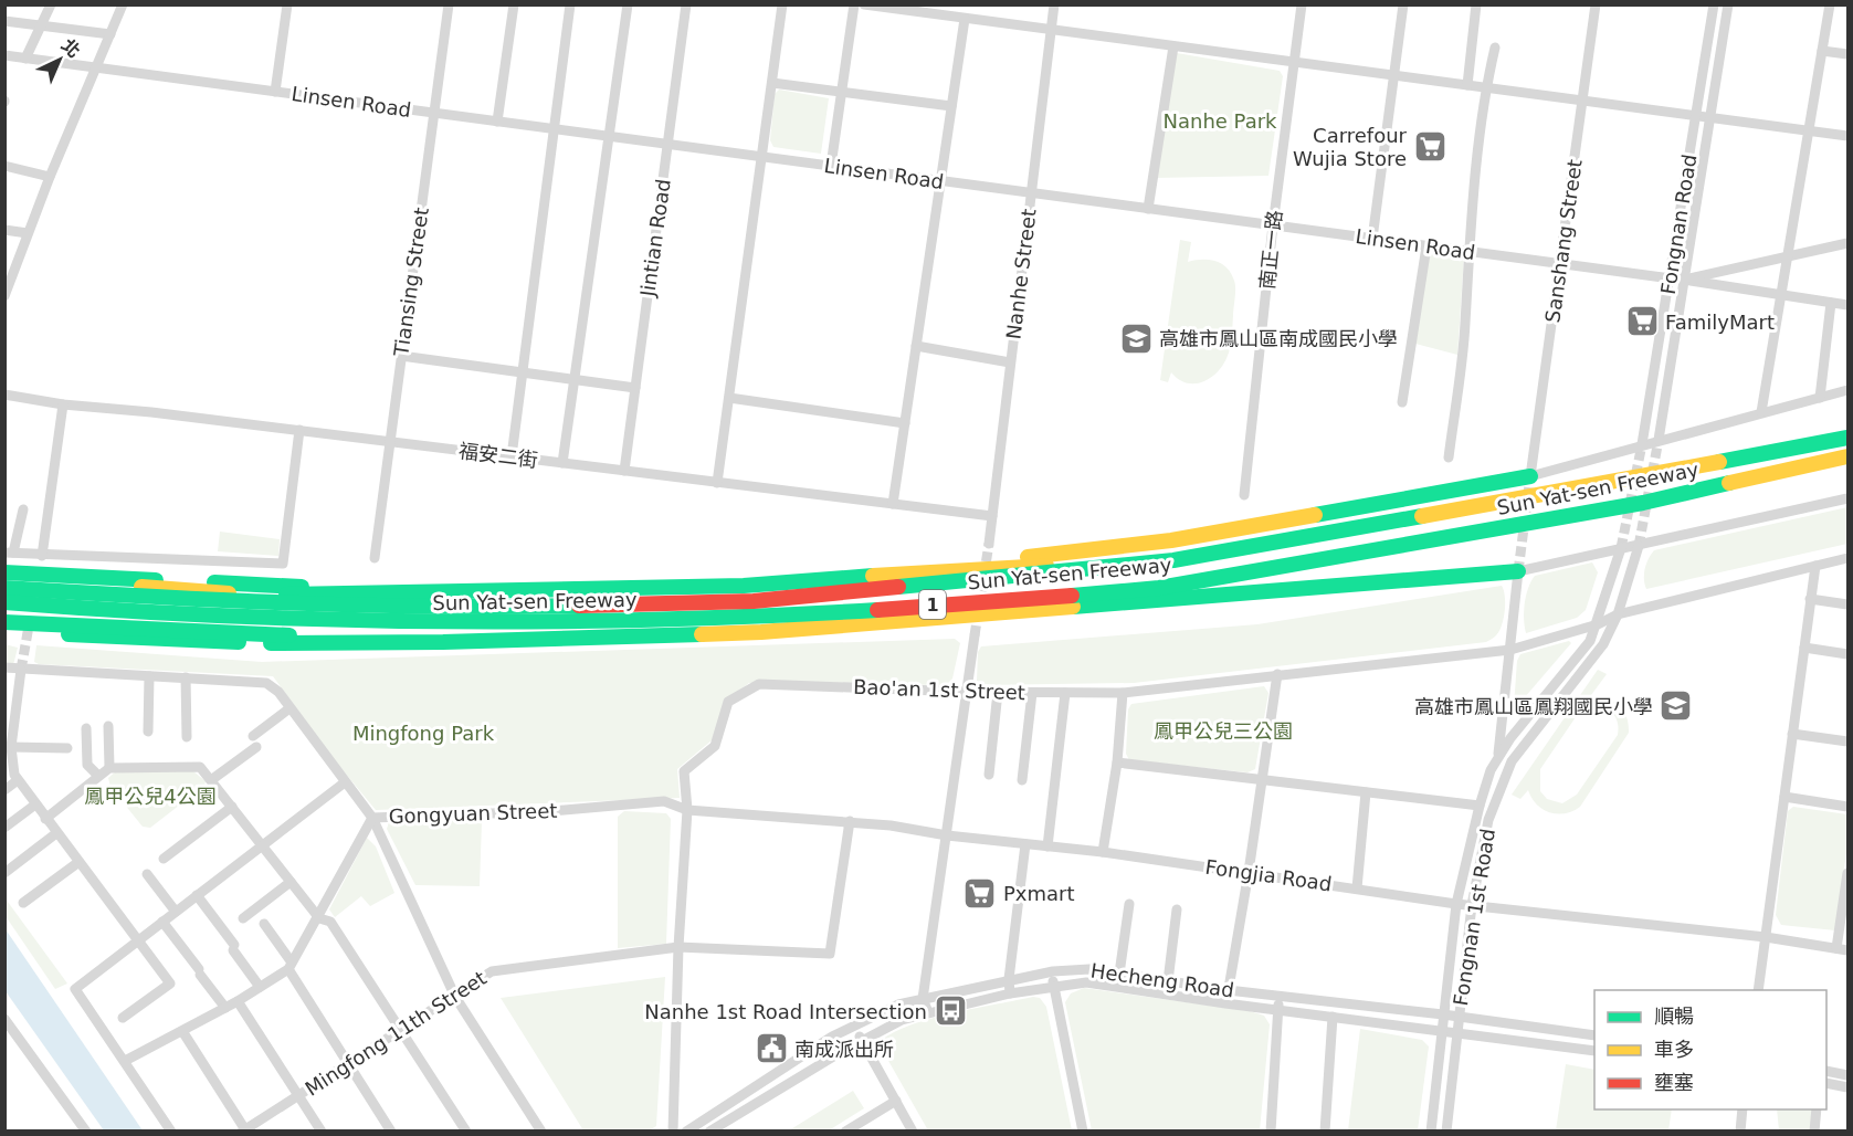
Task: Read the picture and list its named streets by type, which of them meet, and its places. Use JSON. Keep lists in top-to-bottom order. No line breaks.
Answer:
{"streets":{"highway":["Sun Yat-sen Freeway","1"],"street":["Linsen Road","Fongnan Road","Jintian Road","Sanshang Street","南正一路","Nanhe Street","Tiansing Street","福安二街","Bao'an 1st Street","Gongyuan Street","Fongjia Road","Fongnan 1st Road","Hecheng Road","Mingfong 11th Street"]},"crossings":[["Linsen Road","Fongnan Road"],["Linsen Road","Jintian Road"],["Linsen Road","Sanshang Street"],["Linsen Road","南正一路"],["Linsen Road","Nanhe Street"],["Linsen Road","Tiansing Street"],["Jintian Road","福安二街"],["Nanhe Street","福安二街"],["Tiansing Street","福安二街"],["Bao'an 1st Street","Gongyuan Street"],["Bao'an 1st Street","Fongjia Road"],["Bao'an 1st Street","Fongnan 1st Road"],["Bao'an 1st Street","Mingfong 11th Street"],["Gongyuan Street","Fongjia Road"],["Fongjia Road","Fongnan 1st Road"],["Fongjia Road","Mingfong 11th Street"],["Fongnan 1st Road","Hecheng Road"]],"parks":["Nanhe Park","鳳甲公兒三公園","Mingfong Park","鳳甲公兒4公園"],"places":{"supermarket":["Carrefour Wujia Store","FamilyMart","Pxmart"],"school or university":["高雄市鳳山區南成國民小學","高雄市鳳山區鳳翔國民小學"],"bus stop":["Nanhe 1st Road Intersection"],"public building":["南成派出所"]},"legend":["順暢","車多","壅塞"],"north":"top right"}
